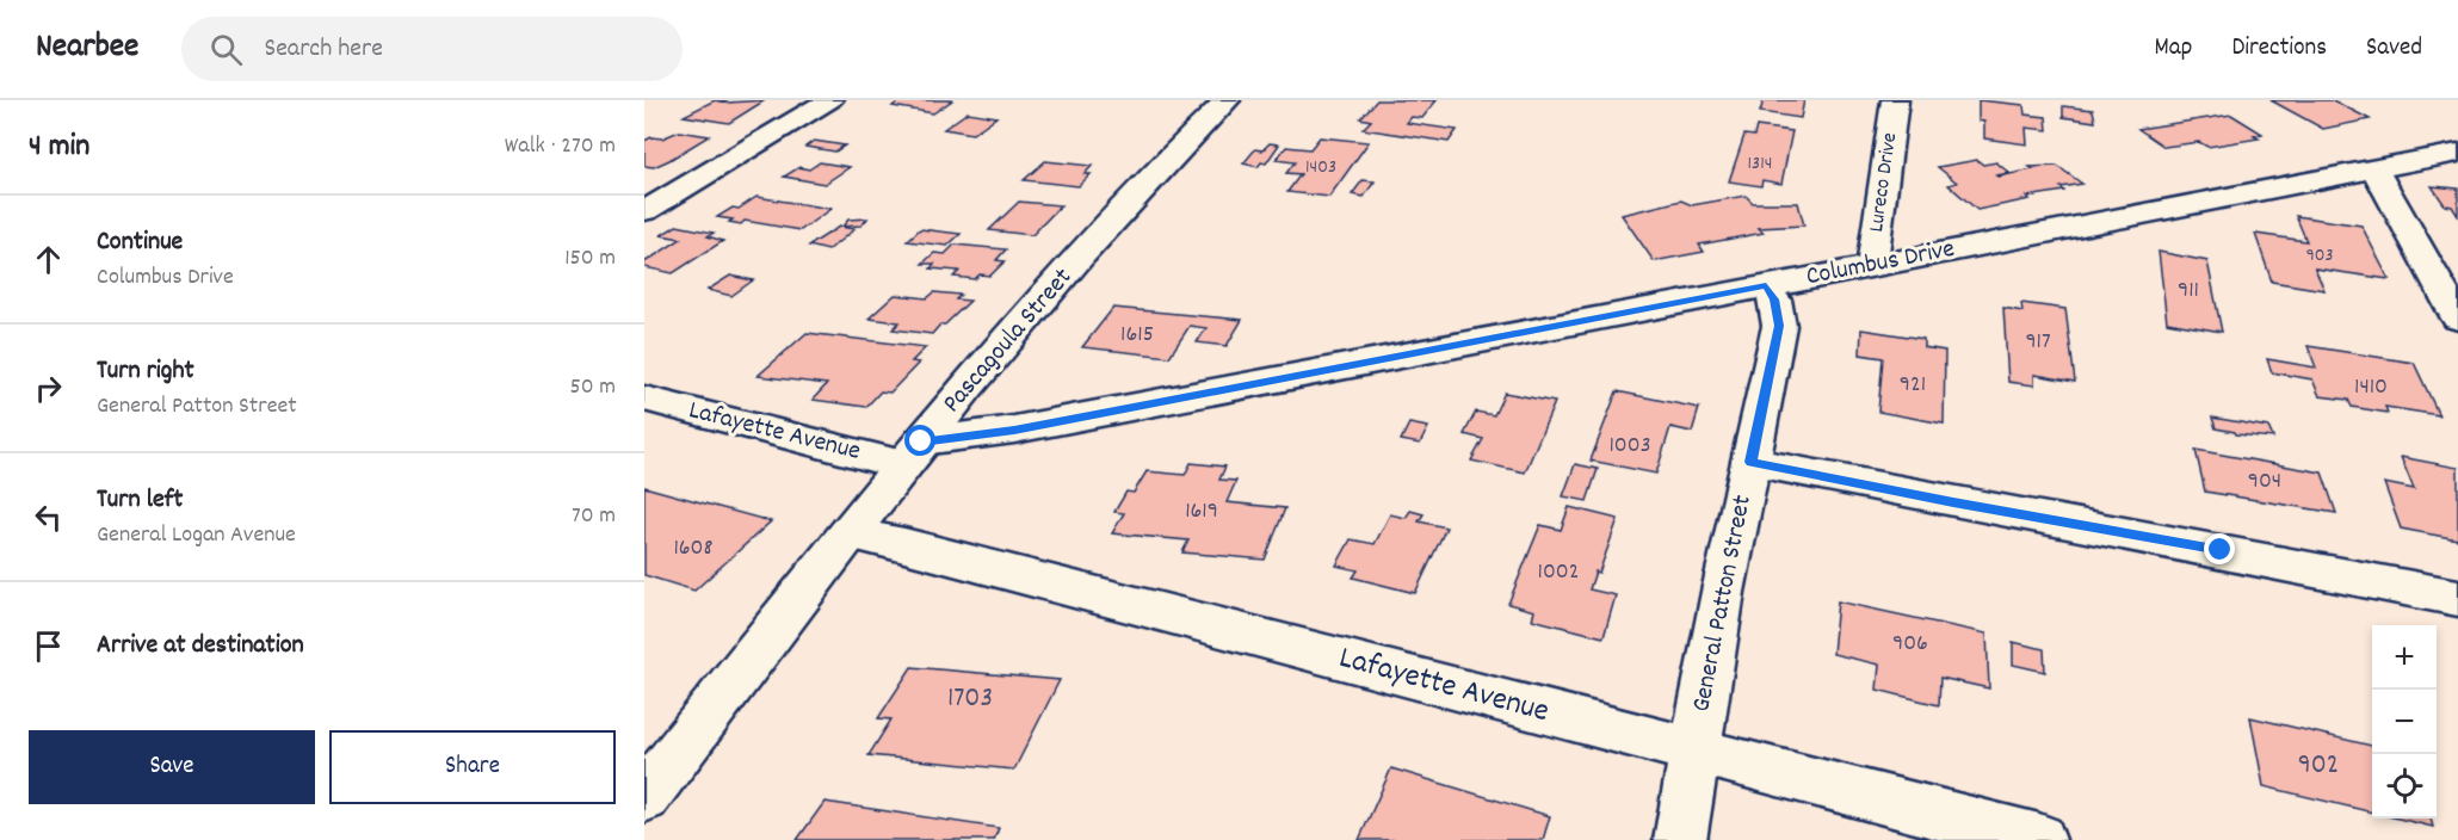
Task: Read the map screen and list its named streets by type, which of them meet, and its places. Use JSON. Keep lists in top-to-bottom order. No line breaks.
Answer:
{"streets":{"street":["Lureco Drive","Columbus Drive","Pascagoula Street","Lafayette Avenue","General Patton Street"]},"crossings":[["Lureco Drive","Columbus Drive"],["Columbus Drive","Pascagoula Street"],["Columbus Drive","Lafayette Avenue"],["Columbus Drive","General Patton Street"],["Pascagoula Street","Lafayette Avenue"],["Lafayette Avenue","General Patton Street"]],"house_numbers":["1314","1403","903","911","1615","917","921","1410","1003","904","1619","1608","1002","906","1703","902"],"page":{"header":"Nearbee","search":"Search here","nav":["Map","Directions","Saved"],"heading":["4 min","Walk · 270 m"],"list":[["Continue","Columbus Drive","150 m"],["Turn right","General Patton Street","50 m"],["Turn left","General Logan Avenue","70 m"],"Arrive at destination"],"map_buttons":["+","−"],"buttons":["Save","Share"]}}
